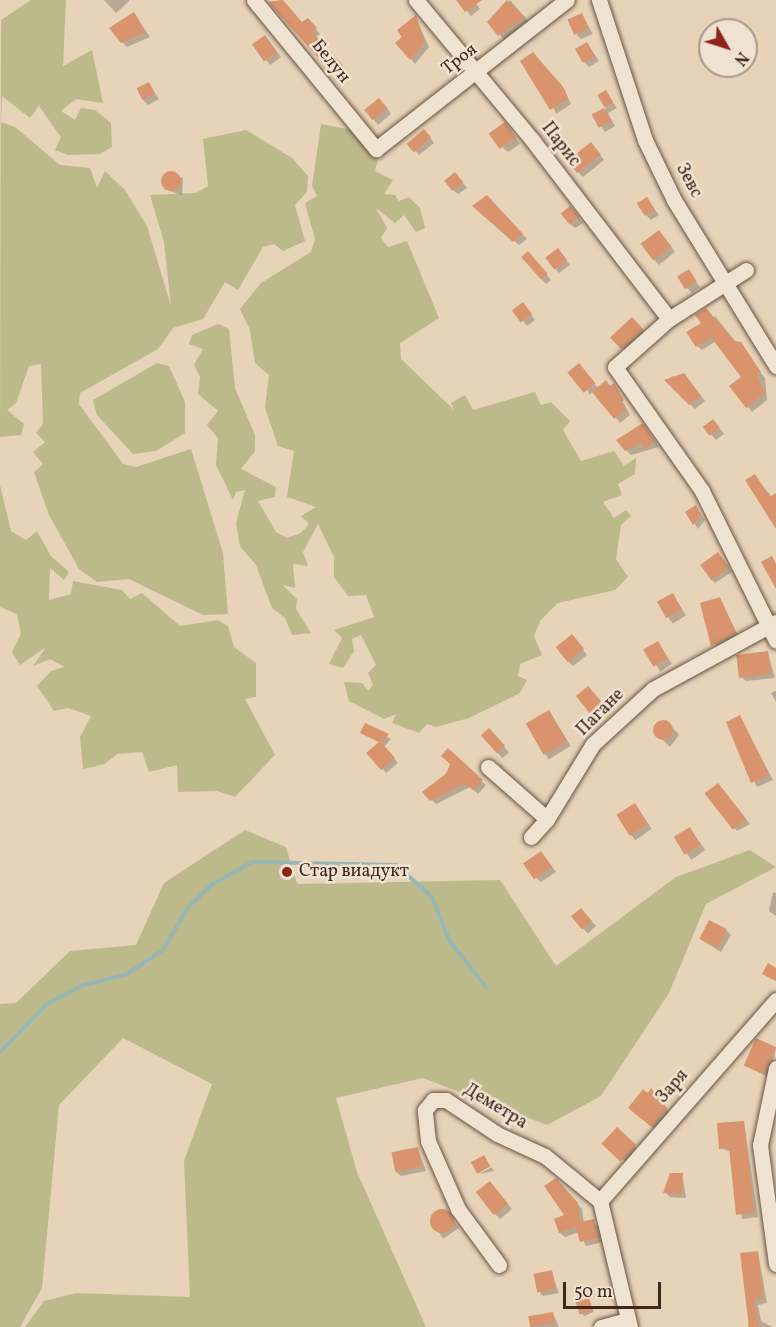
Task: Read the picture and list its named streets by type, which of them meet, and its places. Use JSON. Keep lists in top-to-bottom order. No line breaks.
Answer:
{"streets":{"street":["Троя","Белун","Парис","Зевс","Пагане","Заря","Деметра"]},"crossings":[["Троя","Белун"],["Троя","Парис"],["Заря","Деметра"]],"places":["Стар виадукт"],"scale_bar":"50 m","north":"bottom right"}
